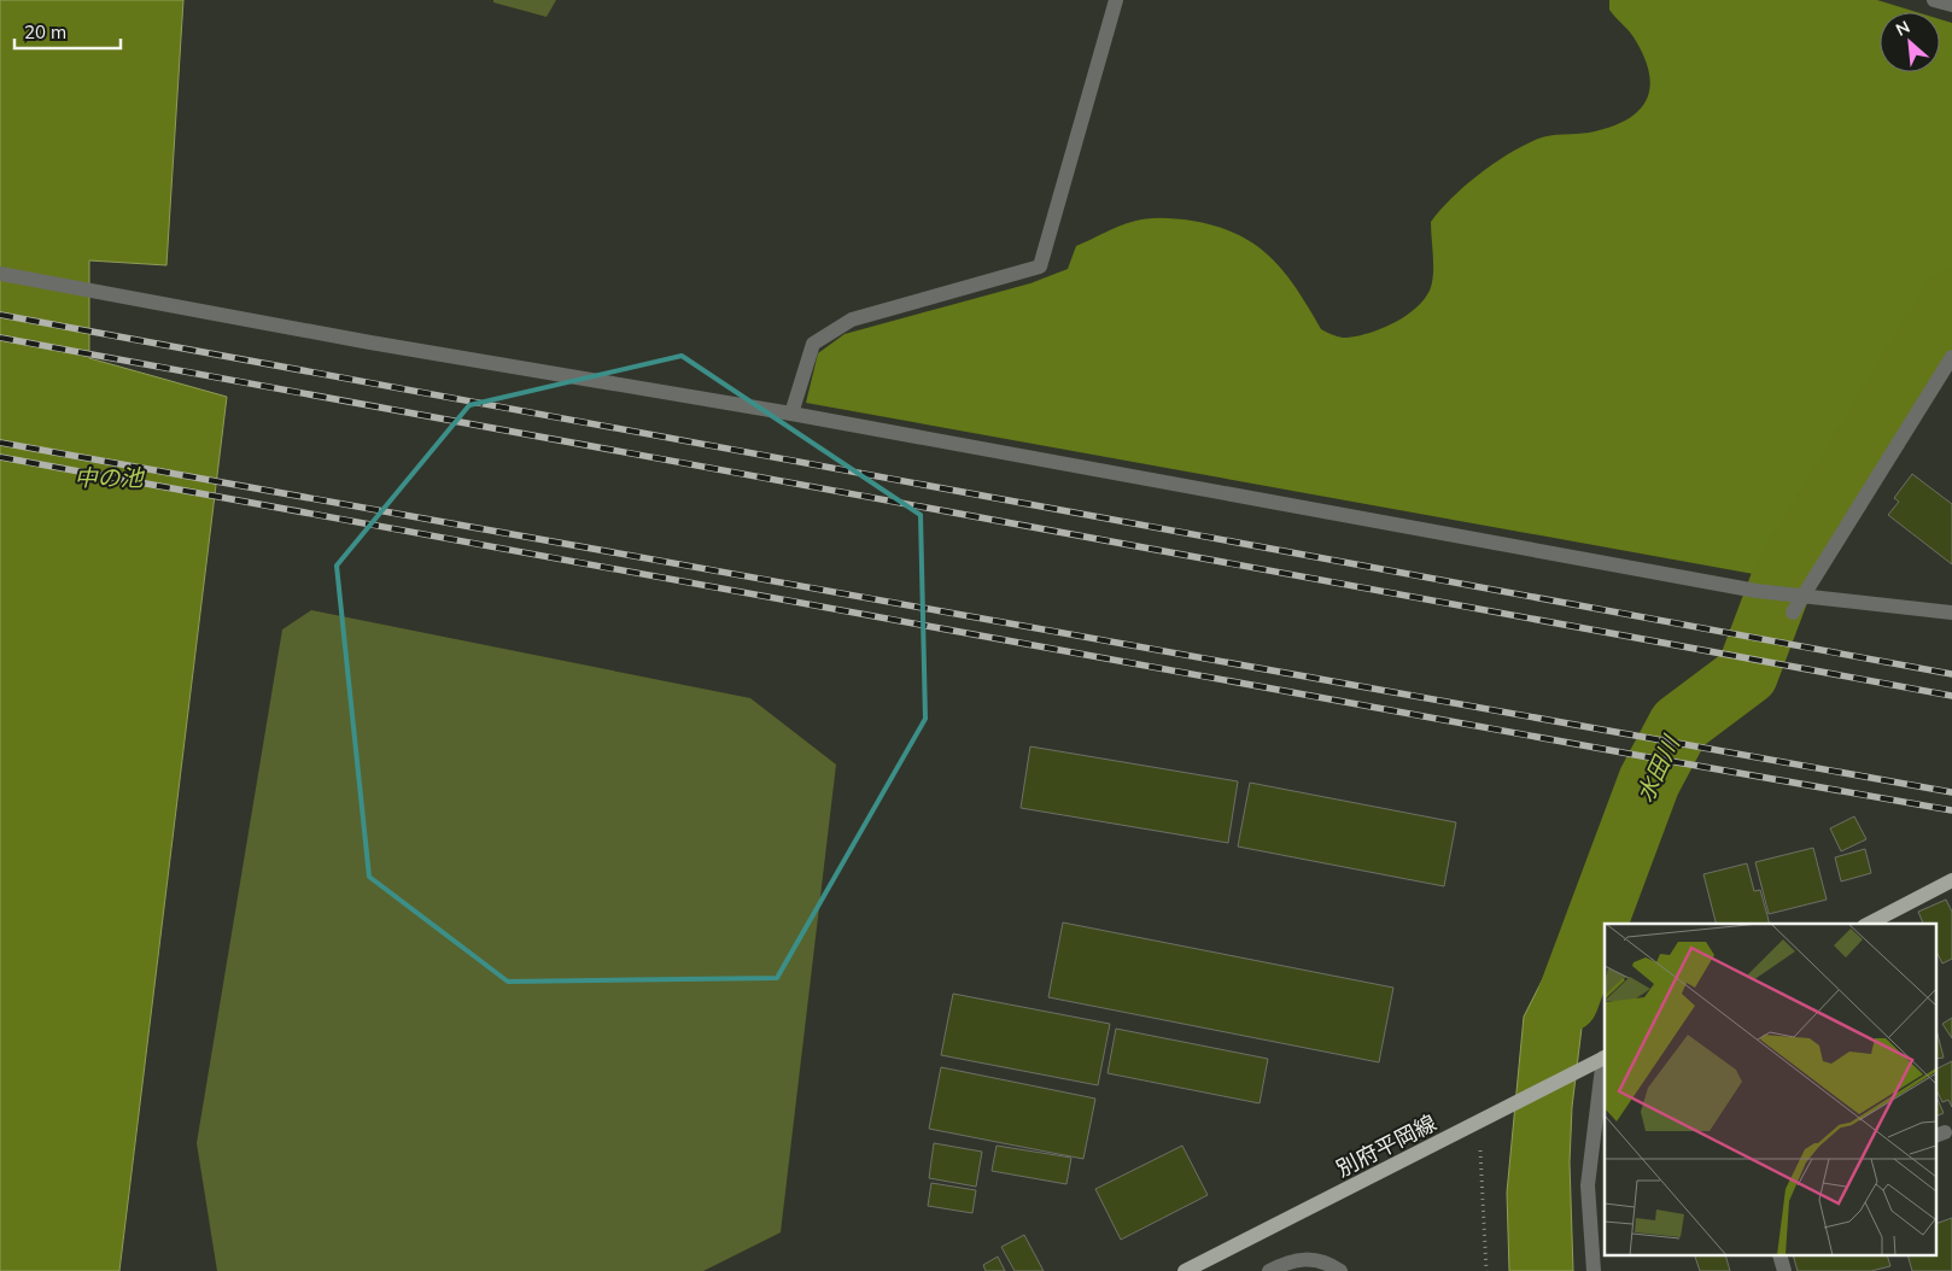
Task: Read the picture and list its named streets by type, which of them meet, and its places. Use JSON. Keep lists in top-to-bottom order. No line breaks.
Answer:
{"streets":{"main road":["別府平岡線"]},"water":["中の池","水田川"],"scale_bar":"20 m","north":"top left"}
